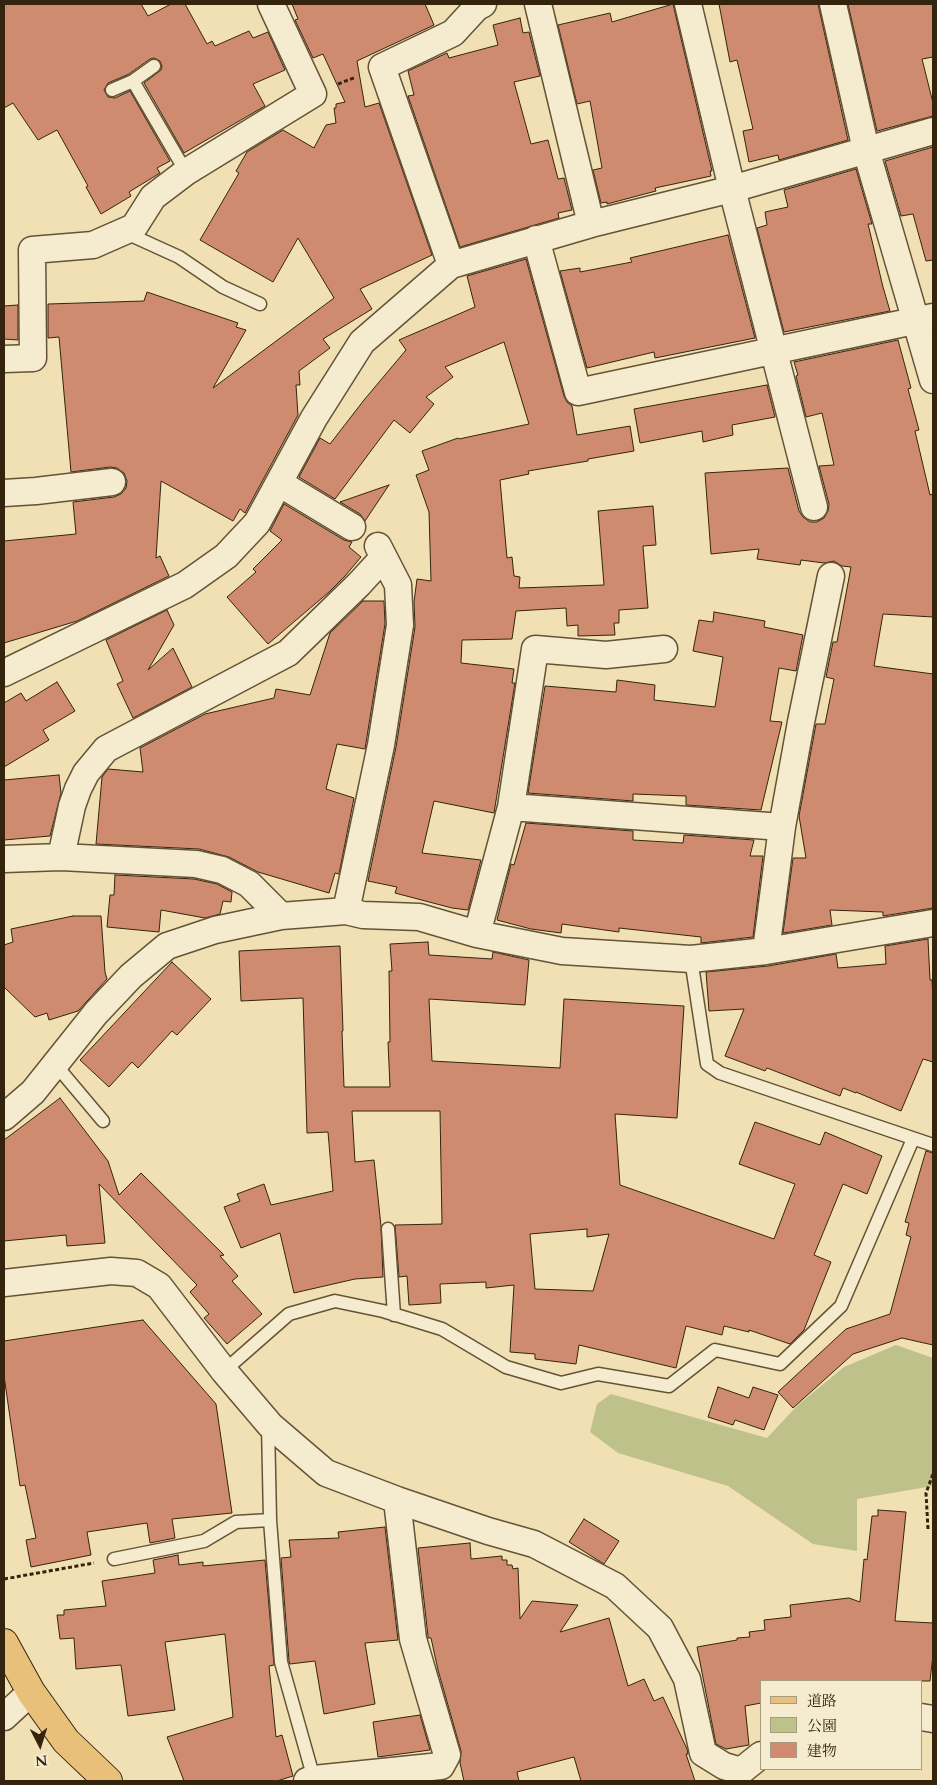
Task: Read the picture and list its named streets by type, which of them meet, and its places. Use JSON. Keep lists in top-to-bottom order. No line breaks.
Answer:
{"legend":["道路","公園","建物"],"north":"bottom"}
